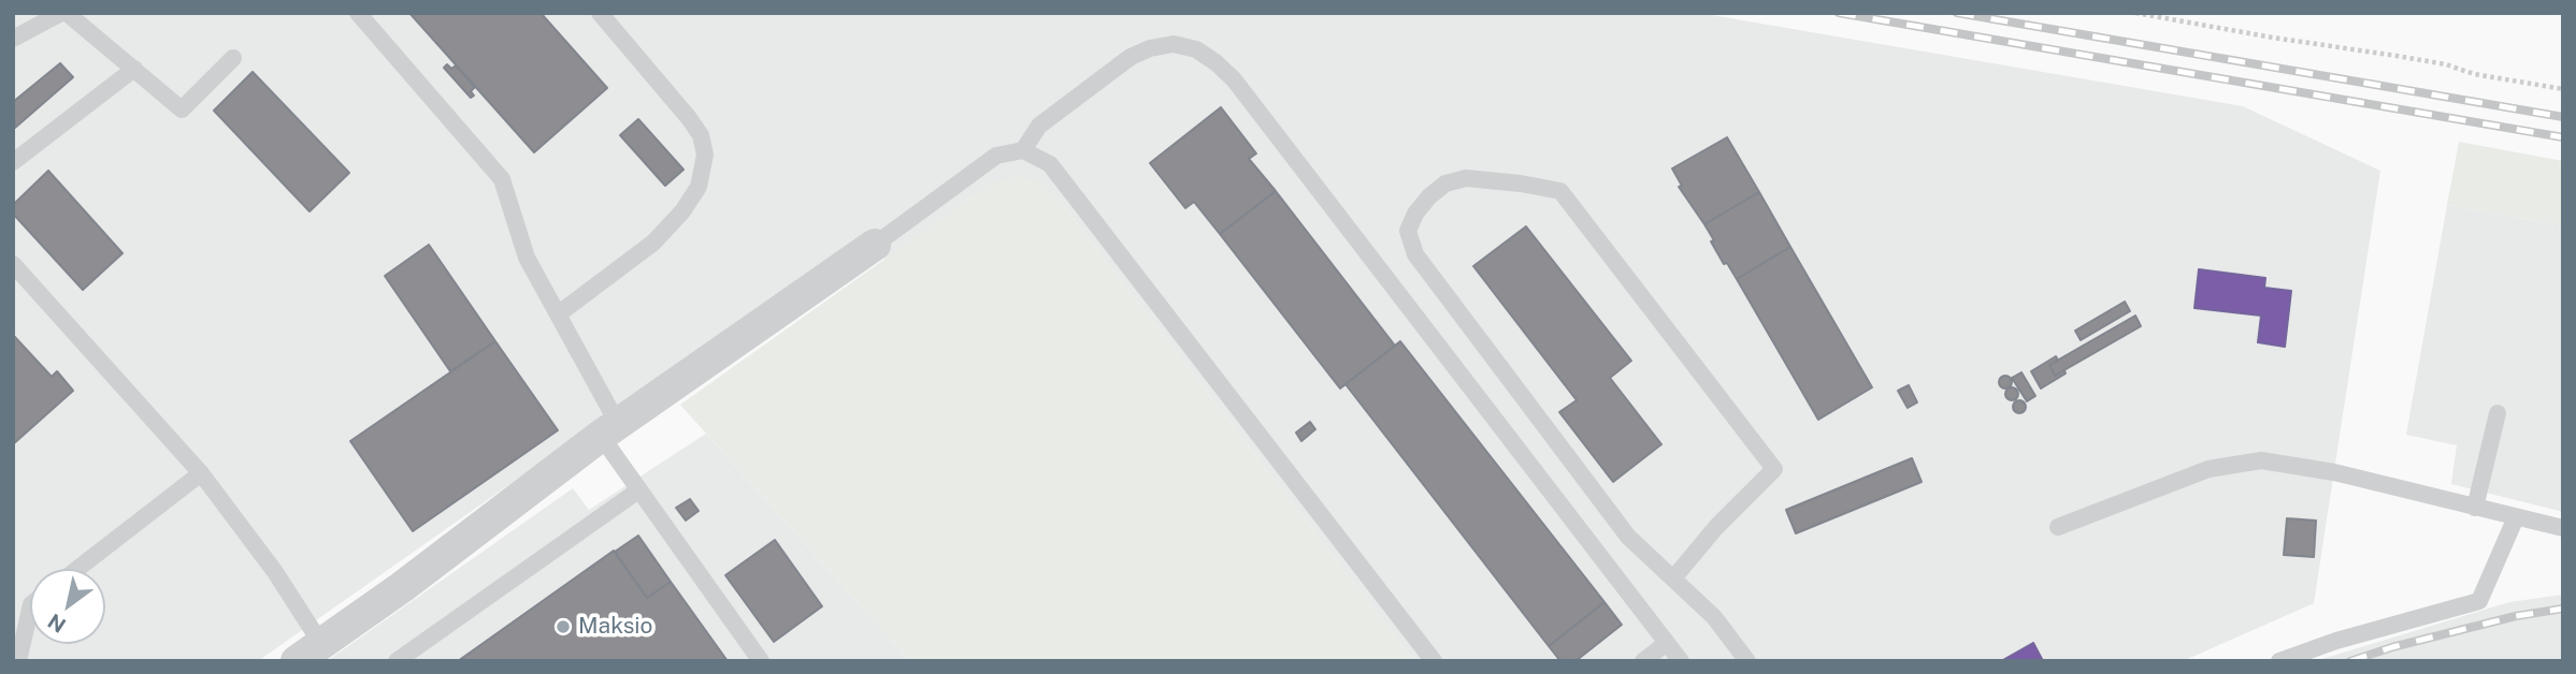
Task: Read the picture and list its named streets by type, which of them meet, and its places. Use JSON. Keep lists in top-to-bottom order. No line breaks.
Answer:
{"places":["Maksio"],"north":"bottom left"}
